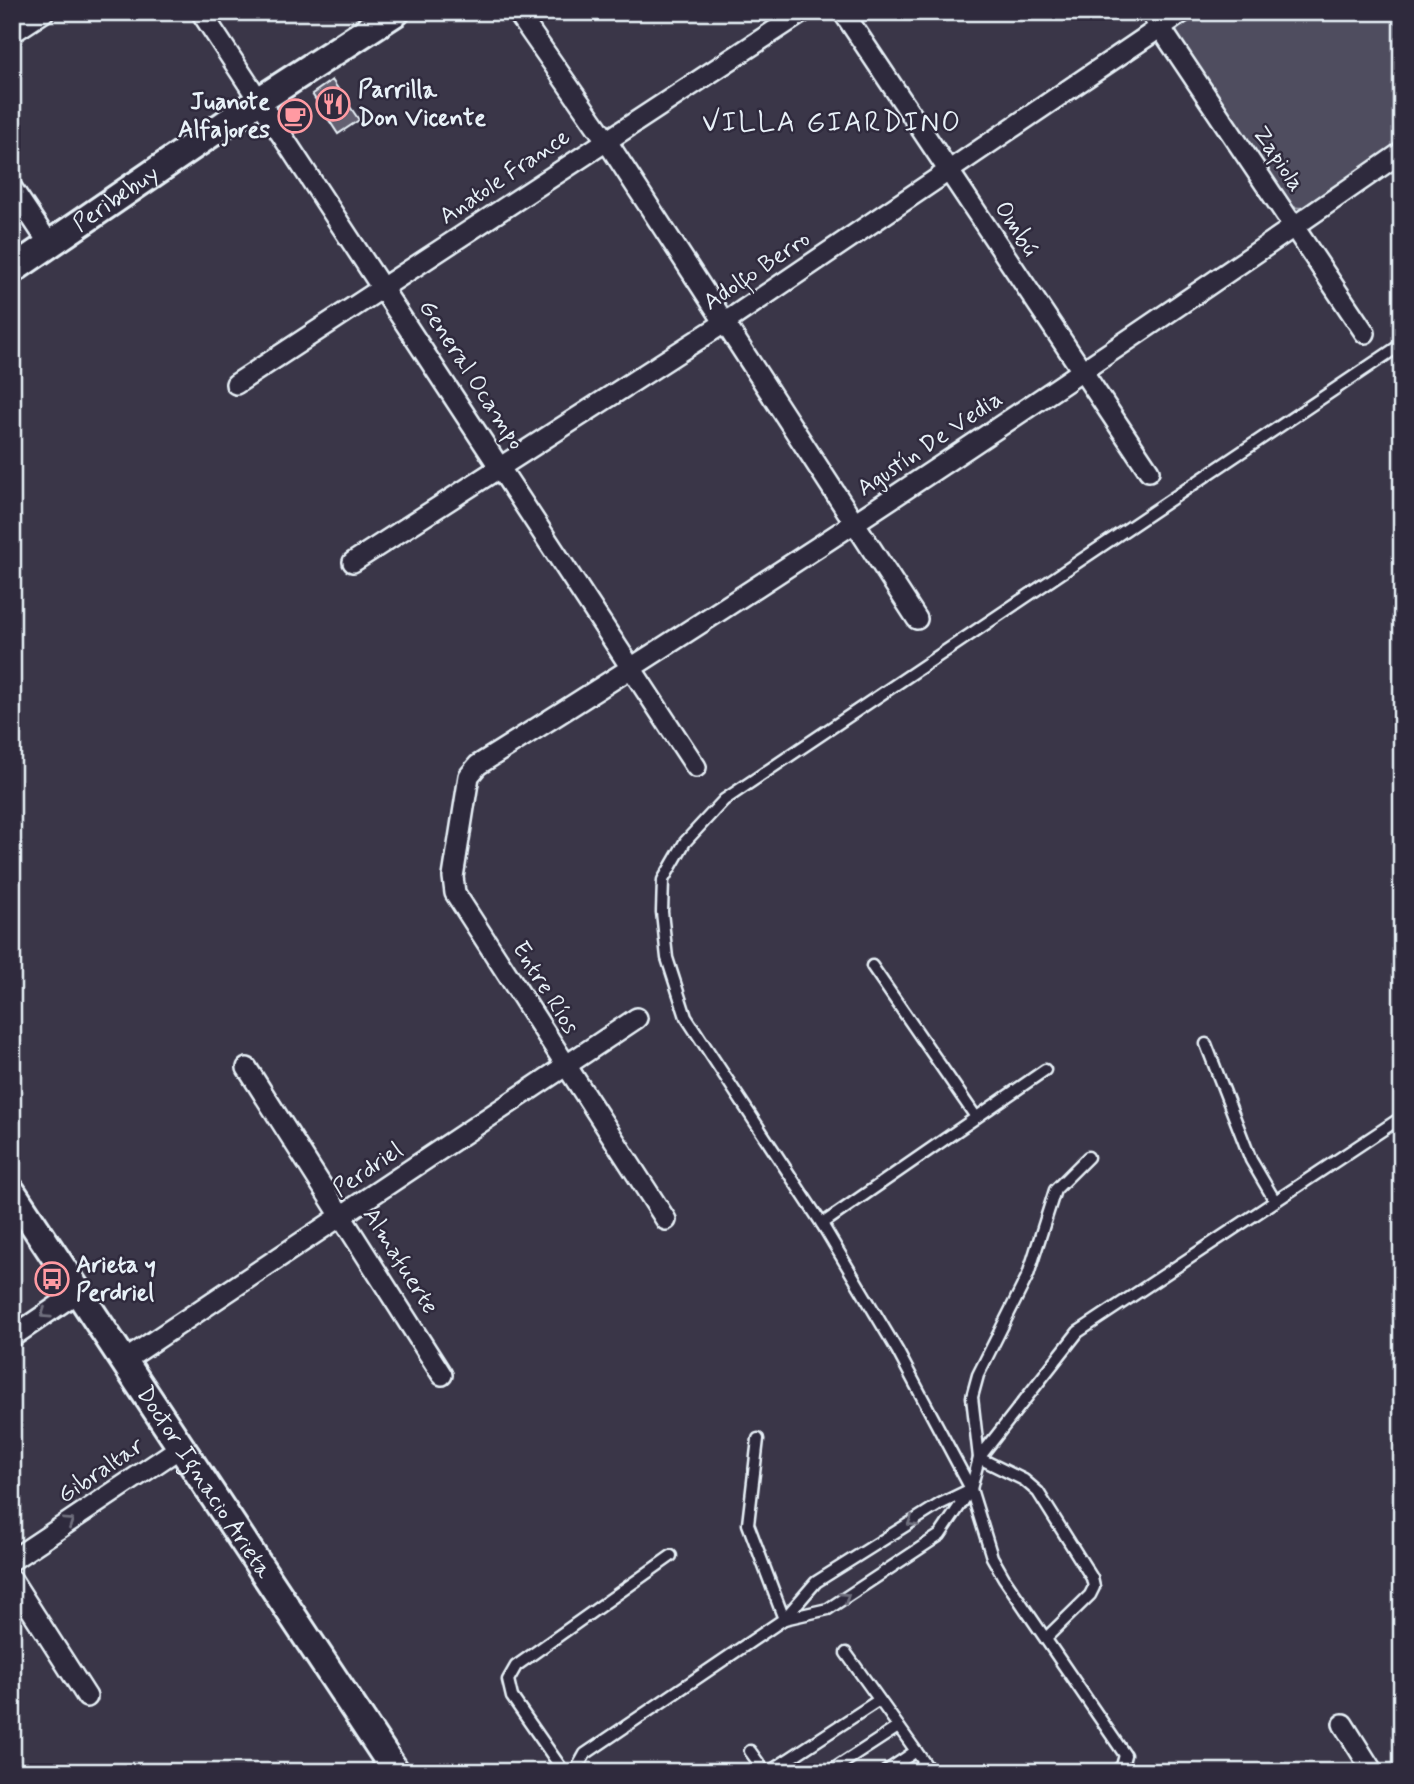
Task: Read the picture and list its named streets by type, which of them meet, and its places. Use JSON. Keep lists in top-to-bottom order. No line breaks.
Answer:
{"streets":{"street":["Zapiola","Anatole France","Peribebuy","Ombú","Adolfo Berro","General Ocampo","Agustín De Vedia","Entre Ríos","Perdriel","Almafuerte","Gibraltar","Doctor Ignacio Arieta"]},"crossings":[["Zapiola","Adolfo Berro"],["Zapiola","Agustín De Vedia"],["Anatole France","General Ocampo"],["Peribebuy","General Ocampo"],["Ombú","Adolfo Berro"],["Ombú","Agustín De Vedia"],["Adolfo Berro","General Ocampo"],["General Ocampo","Agustín De Vedia"],["Agustín De Vedia","Entre Ríos"],["Entre Ríos","Perdriel"],["Perdriel","Almafuerte"],["Perdriel","Doctor Ignacio Arieta"],["Gibraltar","Doctor Ignacio Arieta"]],"one_way":["Gibraltar"],"districts":["VILLA GIARDINO"],"places":{"restaurant":["Parrilla Don Vicente"],"cafe":["Juanote Alfajores"],"bus stop":["Arieta y Perdriel"]}}
